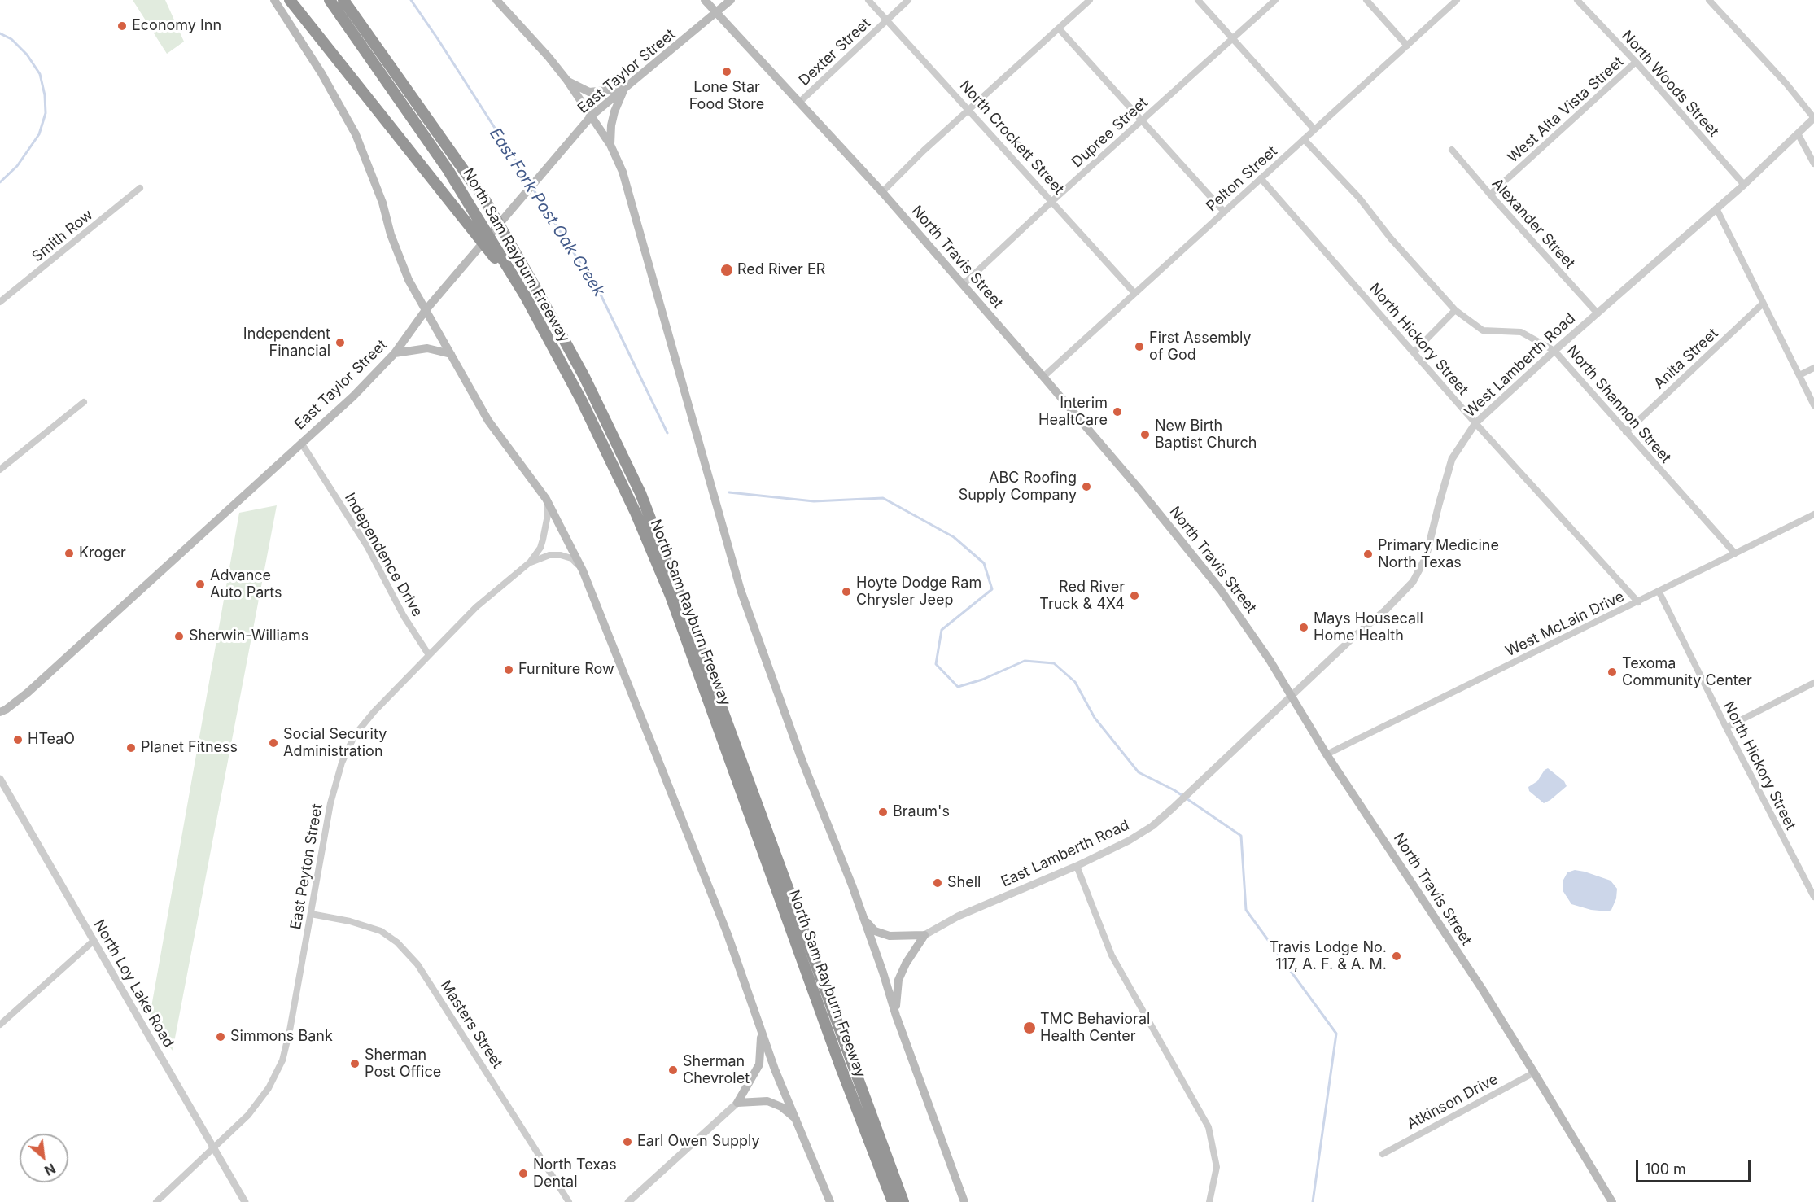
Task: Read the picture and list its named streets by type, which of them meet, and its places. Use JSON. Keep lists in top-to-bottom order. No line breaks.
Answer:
{"streets":{"highway":["North Sam Rayburn Freeway"],"main road":["East Taylor Street","North Travis Street"],"street":["Dexter Street","North Woods Street","West Alta Vista Street","Dupree Street","North Crockett Street","Pelton Street","Alexander Street","Smith Row","North Hickory Street","Anita Street","West Lamberth Road","North Shannon Street","Independence Drive","West McLain Drive","East Lamberth Road","East Peyton Street","North Loy Lake Road","Masters Street","Atkinson Drive"]},"crossings":[["Dexter Street","North Crockett Street"],["Dexter Street","North Travis Street"],["East Taylor Street","North Travis Street"],["East Taylor Street","Independence Drive"],["North Woods Street","West Alta Vista Street"],["North Woods Street","West Lamberth Road"],["West Alta Vista Street","Alexander Street"],["Dupree Street","North Crockett Street"],["Dupree Street","North Travis Street"],["North Crockett Street","Pelton Street"],["Pelton Street","North Travis Street"],["Pelton Street","North Hickory Street"],["Pelton Street","North Shannon Street"],["Alexander Street","West Lamberth Road"],["North Travis Street","West Lamberth Road"],["North Travis Street","West McLain Drive"],["North Travis Street","East Lamberth Road"],["North Travis Street","Atkinson Drive"],["North Hickory Street","West Lamberth Road"],["North Hickory Street","West McLain Drive"],["Anita Street","North Shannon Street"],["West Lamberth Road","North Shannon Street"],["West Lamberth Road","East Lamberth Road"],["North Shannon Street","West McLain Drive"],["Independence Drive","East Peyton Street"],["East Peyton Street","North Loy Lake Road"],["East Peyton Street","Masters Street"]],"water":["East Fork Post Oak Creek"],"places":["Economy Inn","Lone Star Food Store","Red River ER","Independent Financial","First Assembly of God","Interim HealtCare","New Birth Baptist Church","ABC Roofing Supply Company","Kroger","Primary Medicine North Texas","Advance Auto Parts","Hoyte Dodge Ram Chrysler Jeep","Red River Truck & 4X4","Mays Housecall Home Health","Sherwin-Williams","Furniture Row","Texoma Community Center","HTeaO","Social Security Administration","Planet Fitness","Braum's","Shell","Travis Lodge No. 117, A. F. & A. M.","TMC Behavioral Health Center","Simmons Bank","Sherman Post Office","Sherman Chevrolet","Earl Owen Supply","North Texas Dental"],"scale_bar":"100 m","north":"bottom right"}
